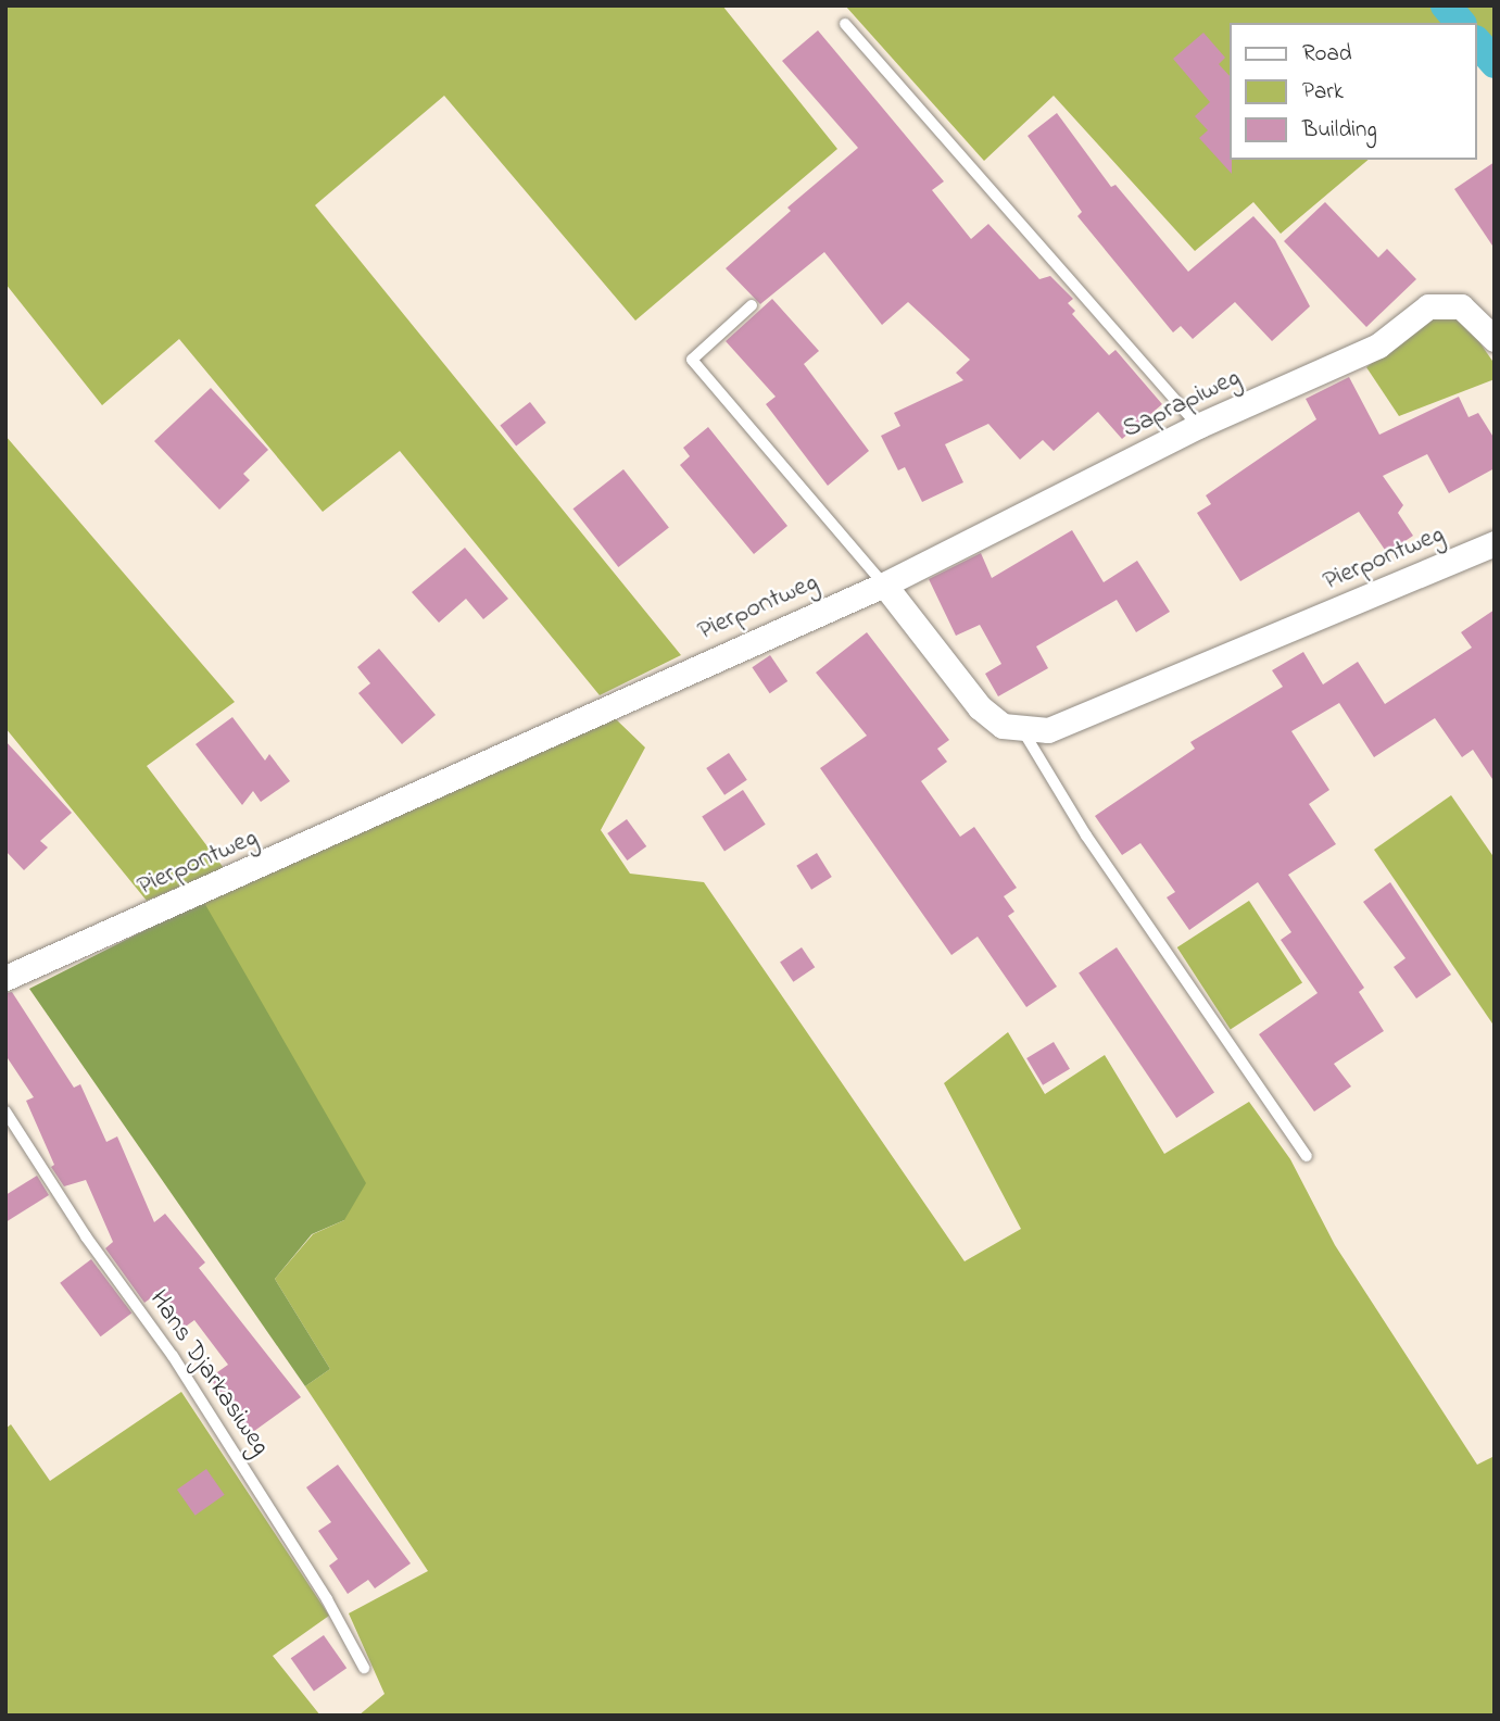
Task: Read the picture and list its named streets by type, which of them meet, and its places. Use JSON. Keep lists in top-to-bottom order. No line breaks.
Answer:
{"streets":{"street":["Saprapiweg","Pierpontweg"],"lane":["Hans Djarkasiweg"]},"crossings":[["Saprapiweg","Pierpontweg"]],"legend":["Road","Park","Building"]}
